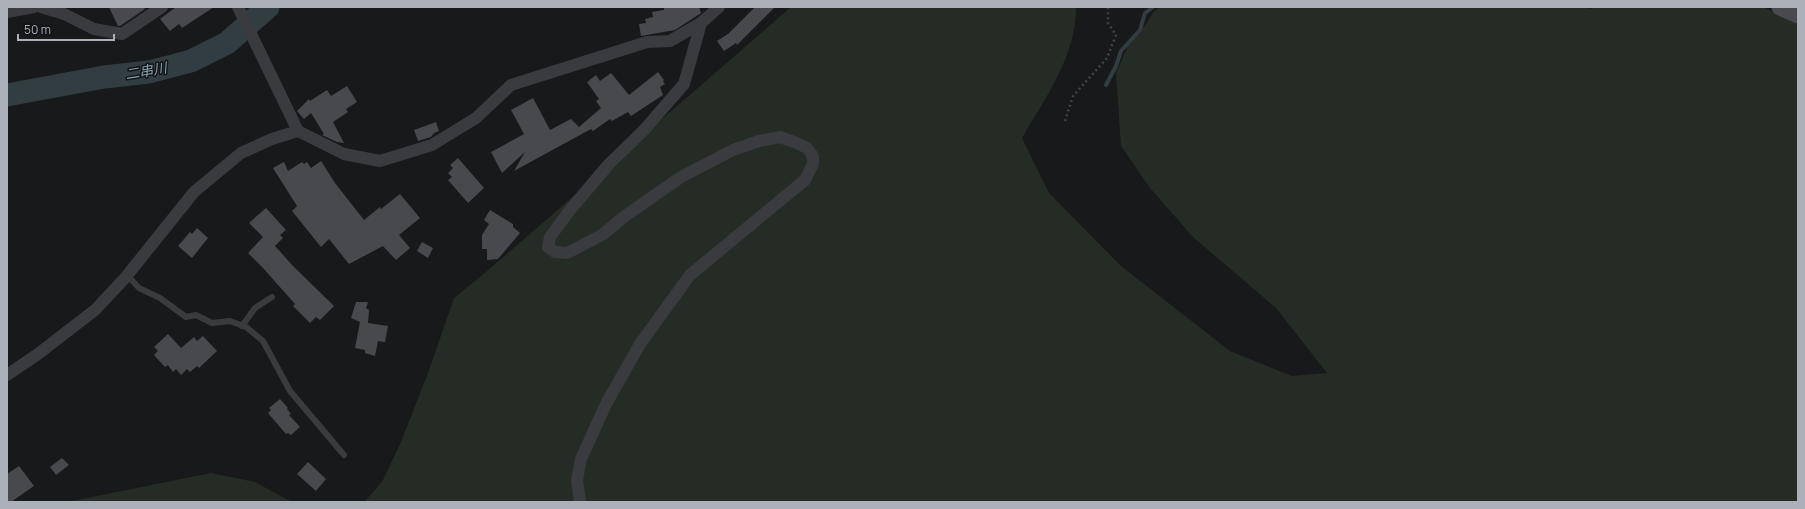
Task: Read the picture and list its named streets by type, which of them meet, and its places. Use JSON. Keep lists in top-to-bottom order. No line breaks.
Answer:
{"water":["二串川"],"scale_bar":"50 m"}
